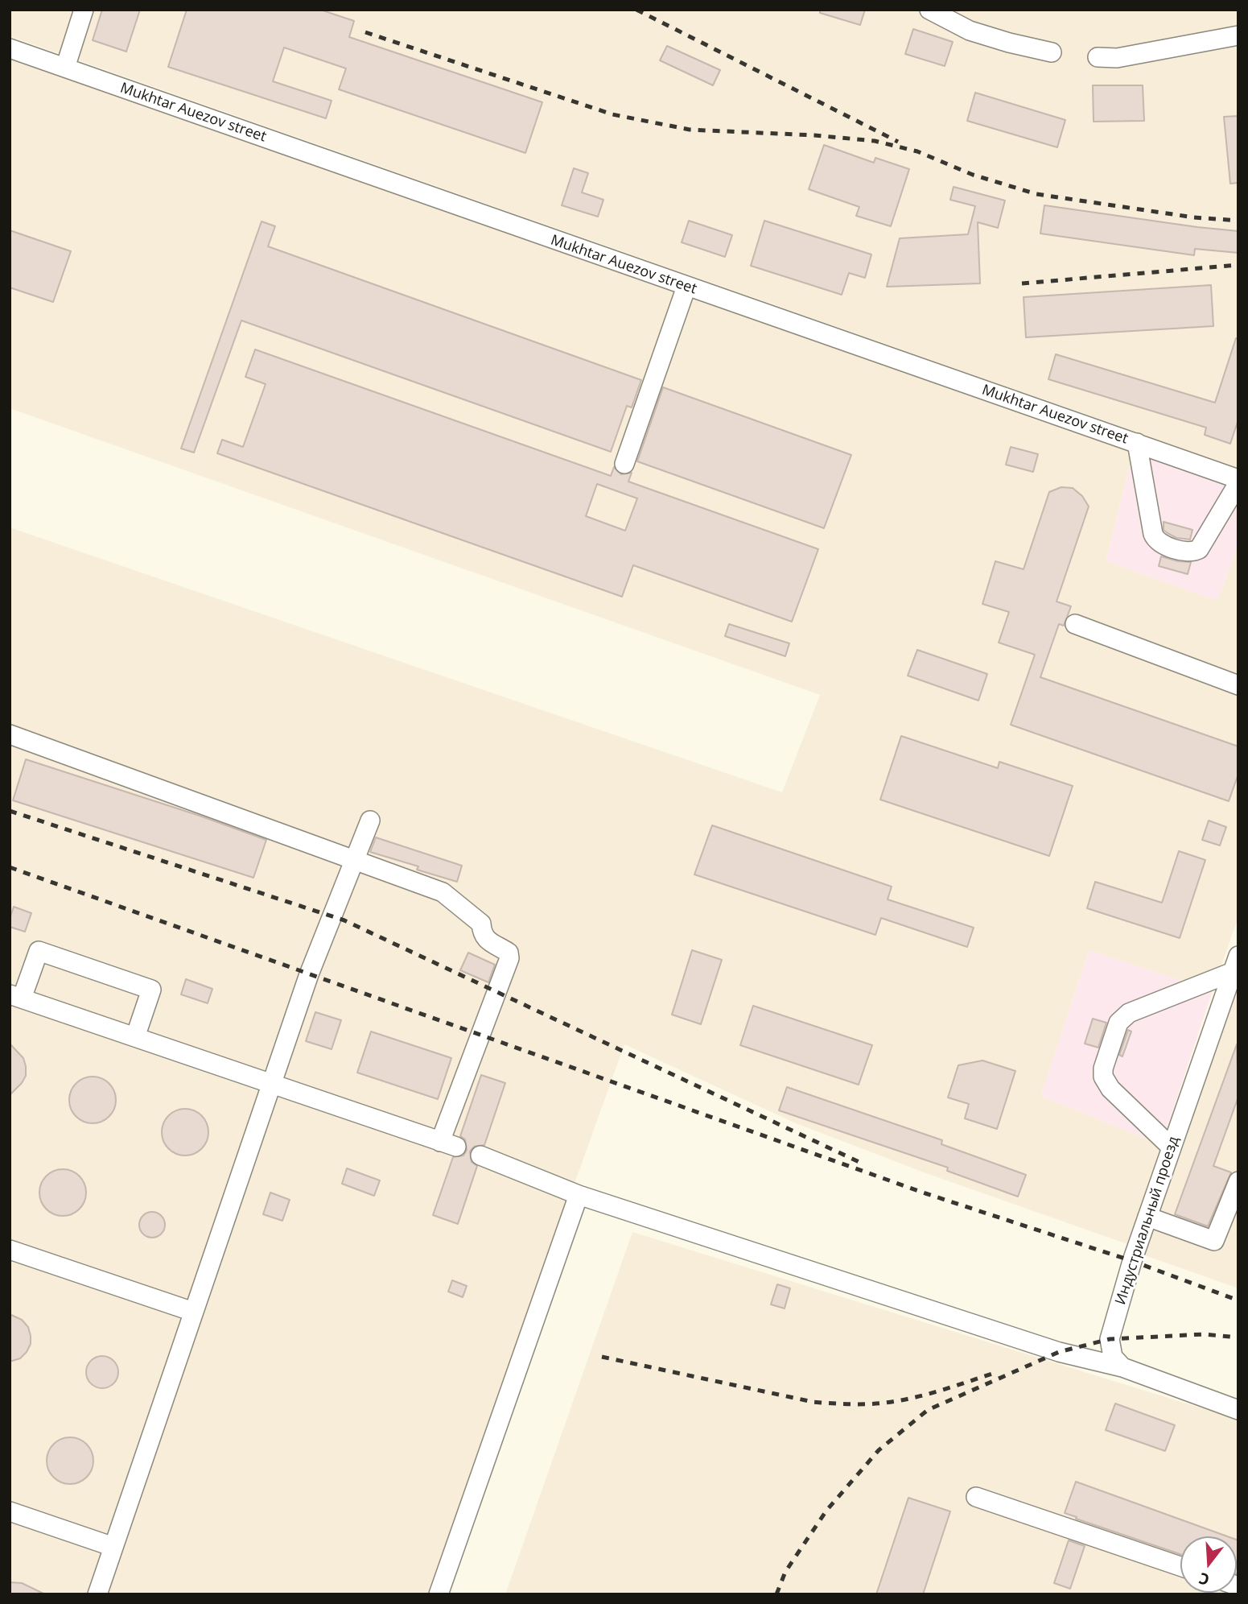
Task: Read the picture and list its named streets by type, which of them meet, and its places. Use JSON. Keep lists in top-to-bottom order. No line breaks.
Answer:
{"streets":{"street":["Mukhtar Auezov street","Индустриальный проезд"]},"north":"bottom"}
